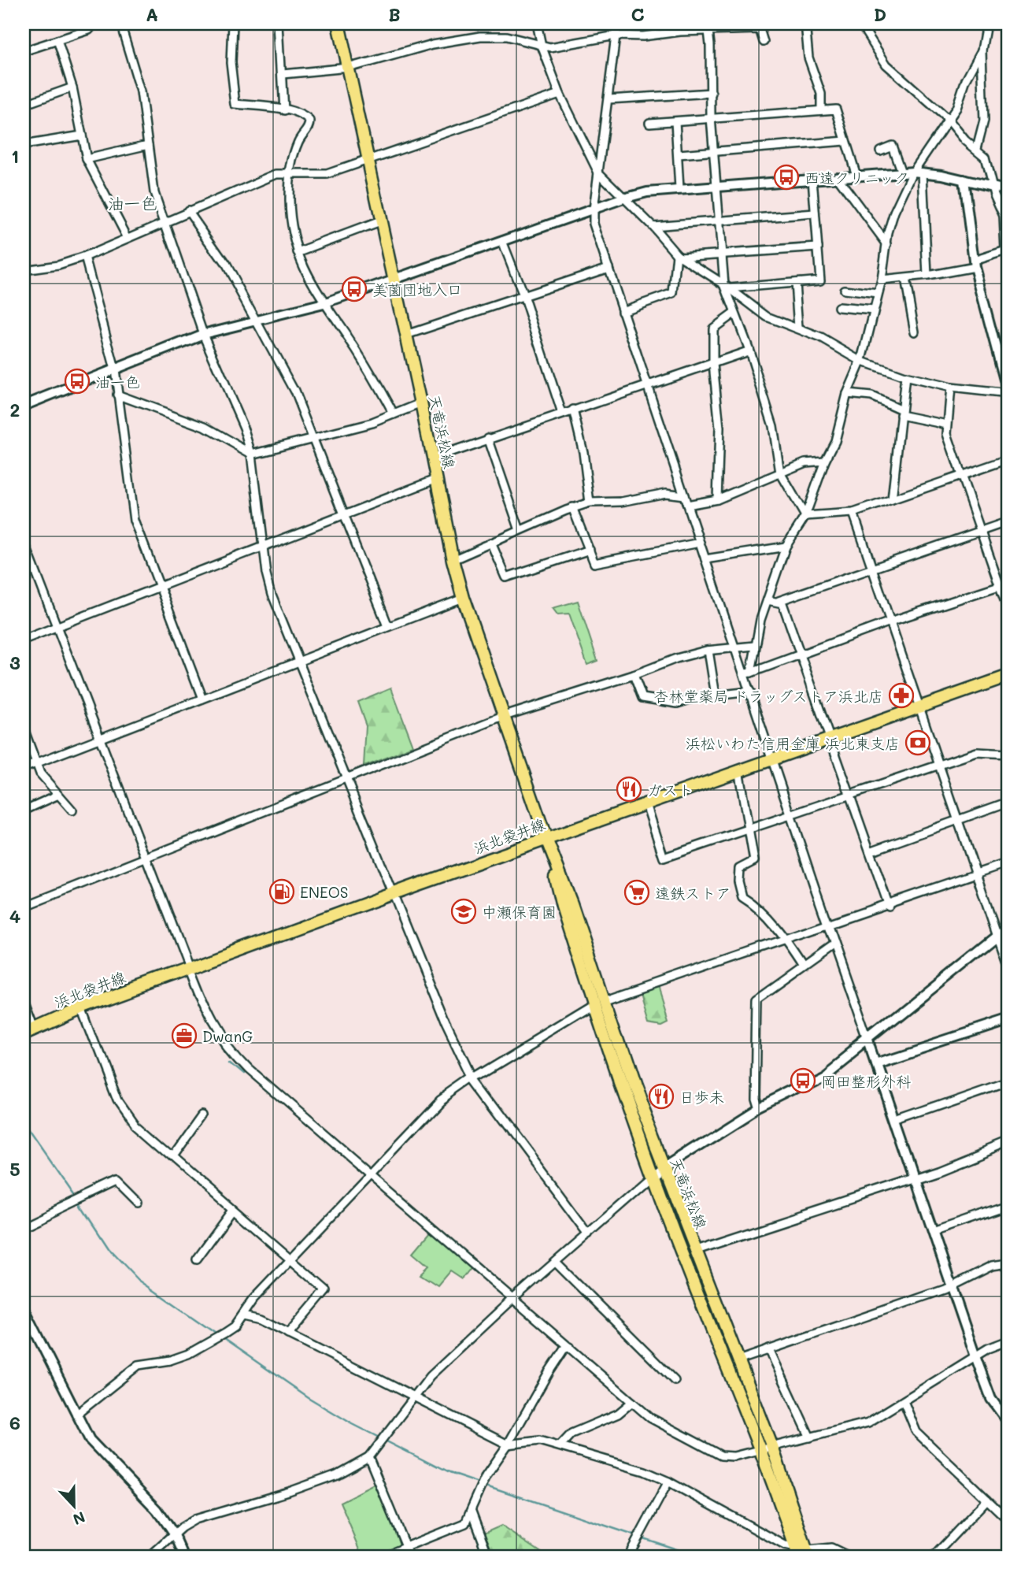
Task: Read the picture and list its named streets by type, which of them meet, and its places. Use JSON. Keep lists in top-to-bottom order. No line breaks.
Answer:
{"streets":{"main road":["天竜浜松線","浜北袋井線"]},"crossings":[["天竜浜松線","浜北袋井線"]],"districts":["油一色"],"places":{"bus stop":["西遠クリニック","美薗団地入口","油一色","岡田整形外科"],"pharmacy":["杏林堂薬局 ドラッグストア浜北店"],"bank":["浜松いわた信用金庫 浜北東支店"],"restaurant":["ガスト","日歩未"],"fuel station":["ENEOS"],"supermarket":["遠鉄ストア"],"school or university":["中瀬保育園"],"office":["DwanG"]},"north":"bottom","grid":{"columns":["A","B","C","D"],"rows":["1","2","3","4","5","6"]}}
